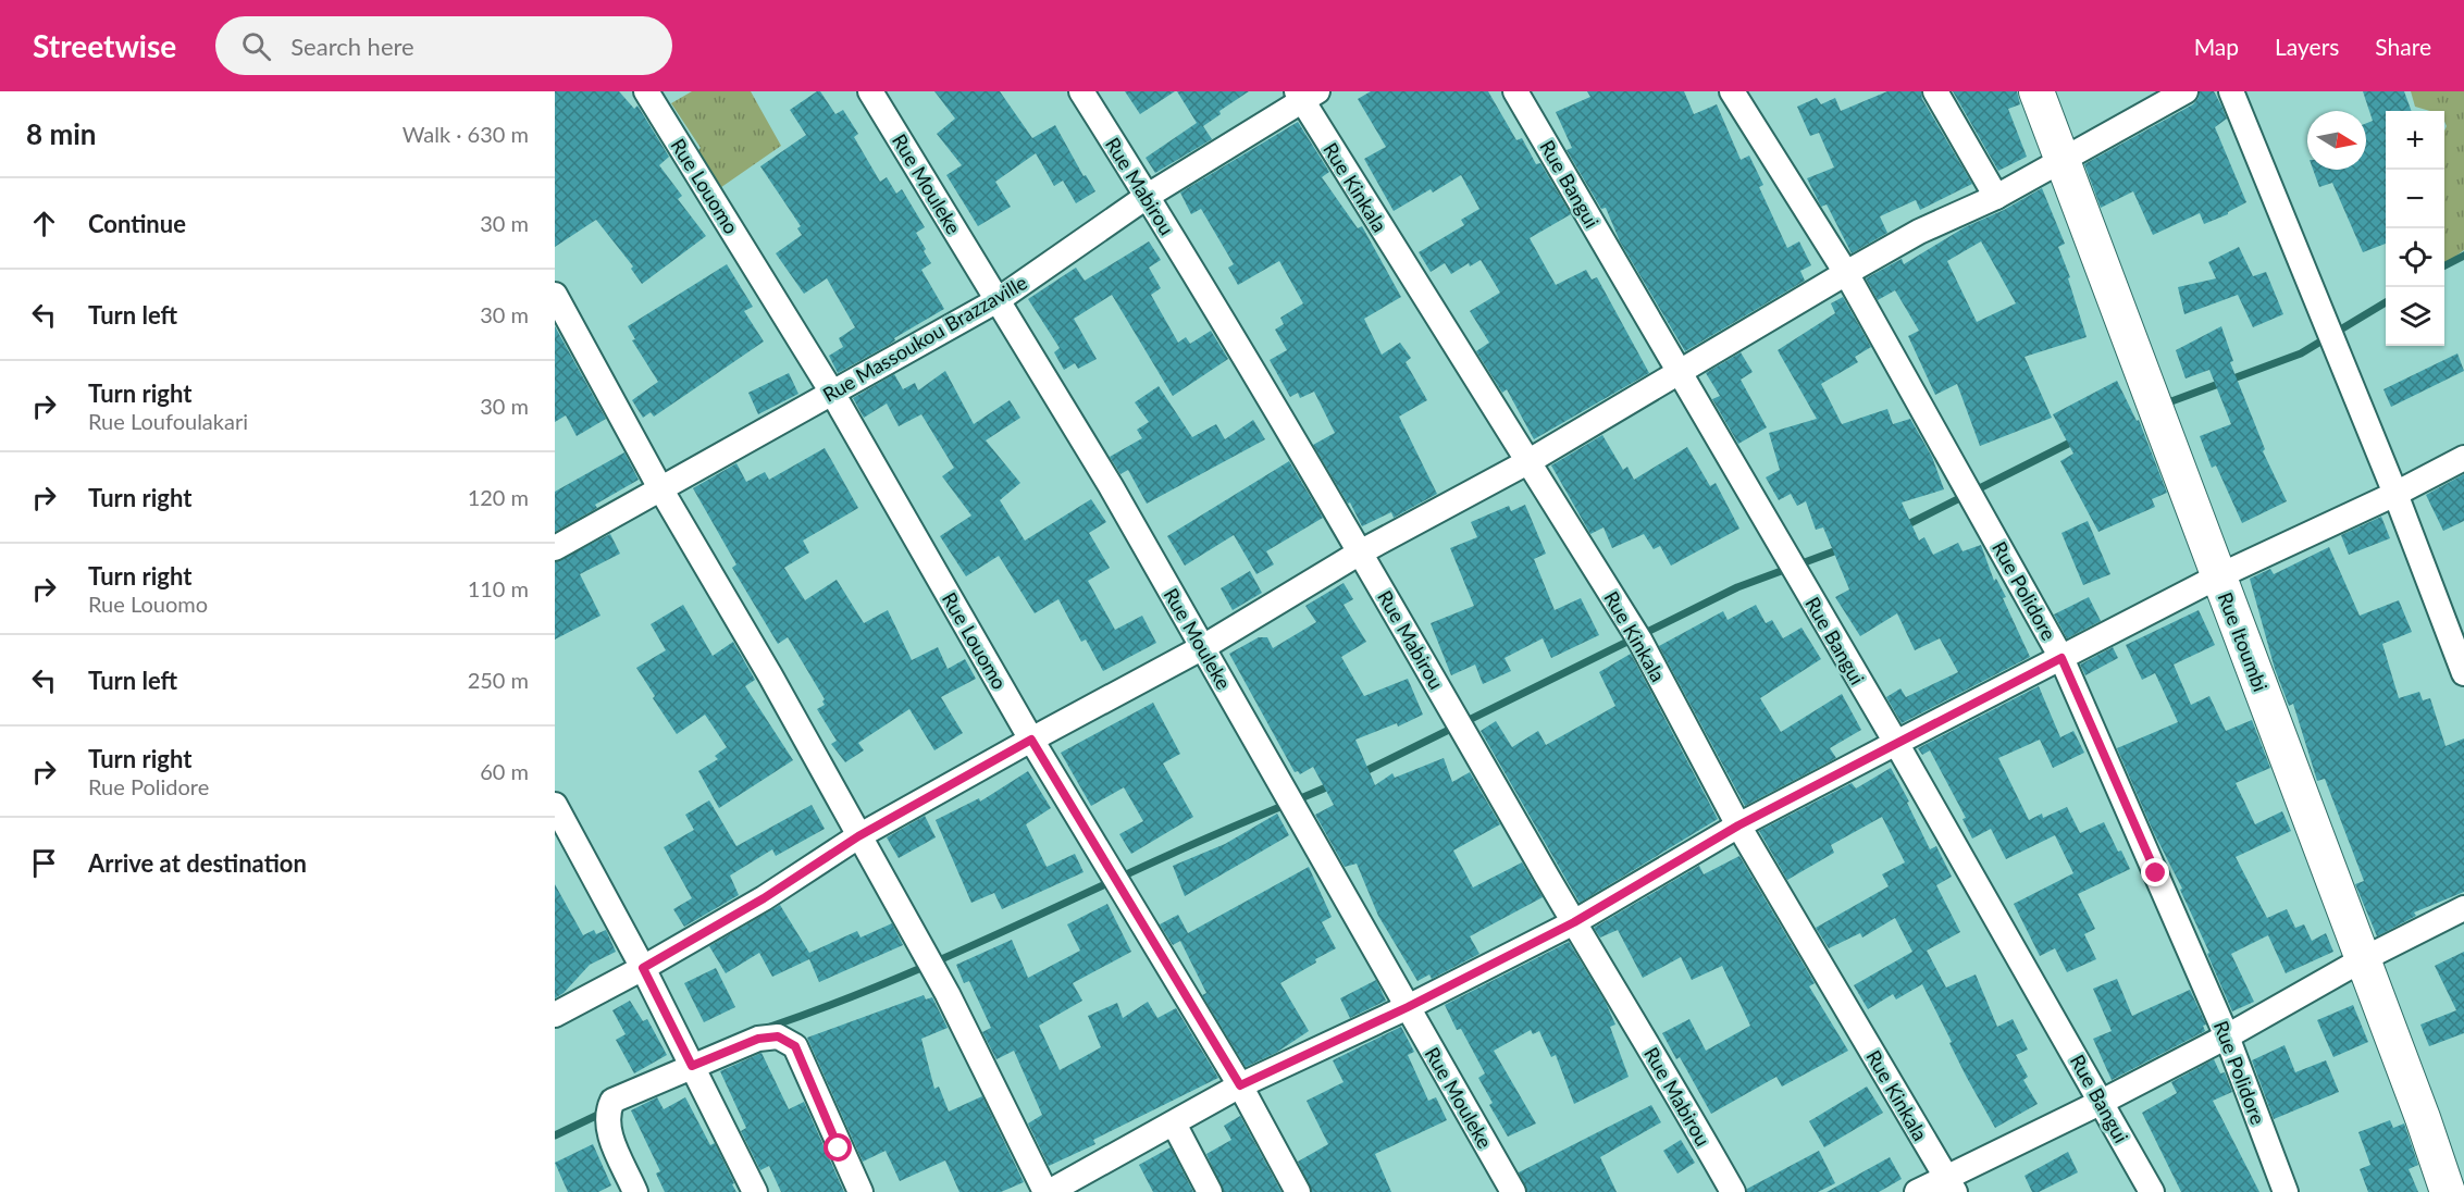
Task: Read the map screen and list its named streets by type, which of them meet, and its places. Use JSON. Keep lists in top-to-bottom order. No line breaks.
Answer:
{"streets":{"street":["Rue Mouleke","Rue Bangui","Rue Louomo","Rue Mabirou","Rue Kinkala","Rue Massoukou Brazzaville","Rue Polidore","Rue Itoumbi"]},"crossings":[["Rue Mouleke","Rue Massoukou Brazzaville"],["Rue Louomo","Rue Massoukou Brazzaville"],["Rue Mabirou","Rue Massoukou Brazzaville"],["Rue Kinkala","Rue Massoukou Brazzaville"]],"north":"right","page":{"header":"Streetwise","search":"Search here","nav":["Map","Layers","Share"],"heading":["8 min","Walk · 630 m"],"map_buttons":["+","−"],"list":[["Continue","30 m"],["Turn left","30 m"],["Turn right","Rue Loufoulakari","30 m"],["Turn right","120 m"],["Turn right","Rue Louomo","110 m"],["Turn left","250 m"],["Turn right","Rue Polidore","60 m"],"Arrive at destination"]}}
